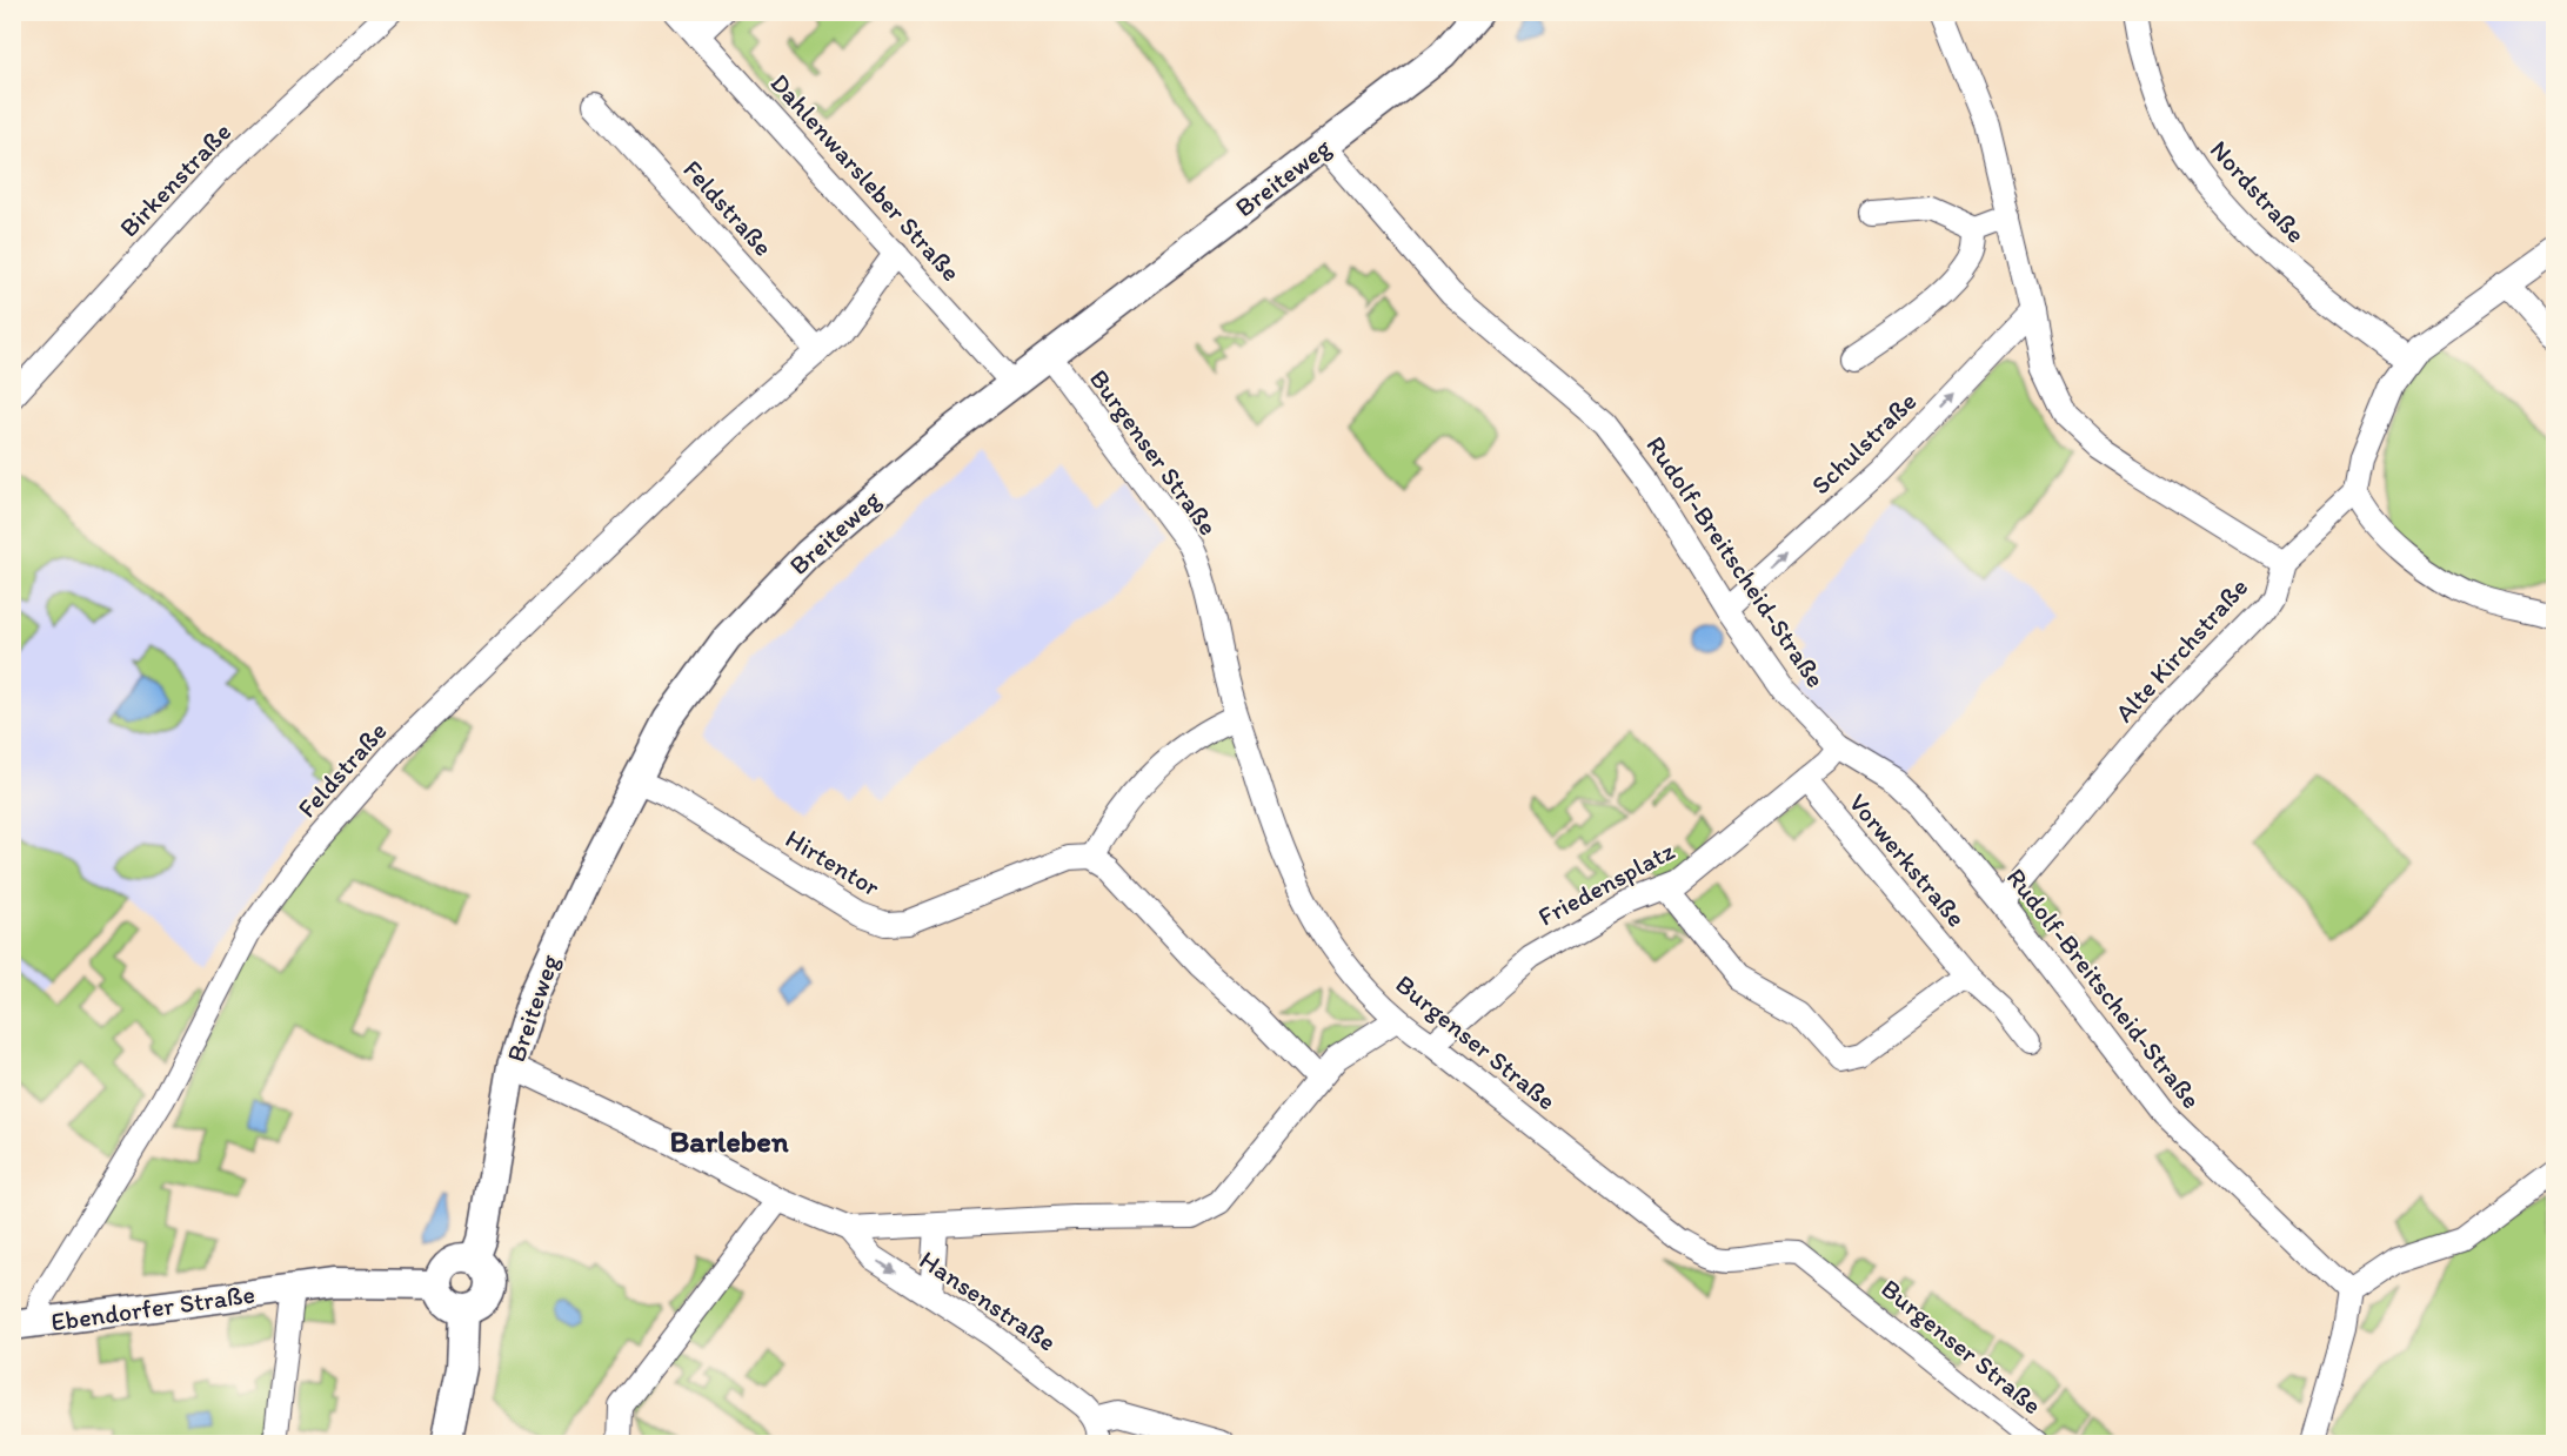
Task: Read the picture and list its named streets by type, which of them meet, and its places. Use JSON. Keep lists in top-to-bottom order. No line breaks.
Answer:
{"streets":{"street":["Dahlenwarsleber Straße","Breiteweg","Birkenstraße","Nordstraße","Feldstraße","Schulstraße","Burgenser Straße","Rudolf-Breitscheid-Straße","Alte Kirchstraße","Vorwerkstraße","Hirtentor","Friedensplatz","Hansenstraße","Ebendorfer Straße"]},"crossings":[["Dahlenwarsleber Straße","Breiteweg"],["Dahlenwarsleber Straße","Feldstraße"],["Breiteweg","Burgenser Straße"],["Breiteweg","Rudolf-Breitscheid-Straße"],["Breiteweg","Hirtentor"],["Breiteweg","Ebendorfer Straße"],["Feldstraße","Ebendorfer Straße"],["Schulstraße","Rudolf-Breitscheid-Straße"],["Burgenser Straße","Friedensplatz"],["Rudolf-Breitscheid-Straße","Alte Kirchstraße"],["Rudolf-Breitscheid-Straße","Friedensplatz"],["Vorwerkstraße","Friedensplatz"]],"districts":["Barleben"]}
